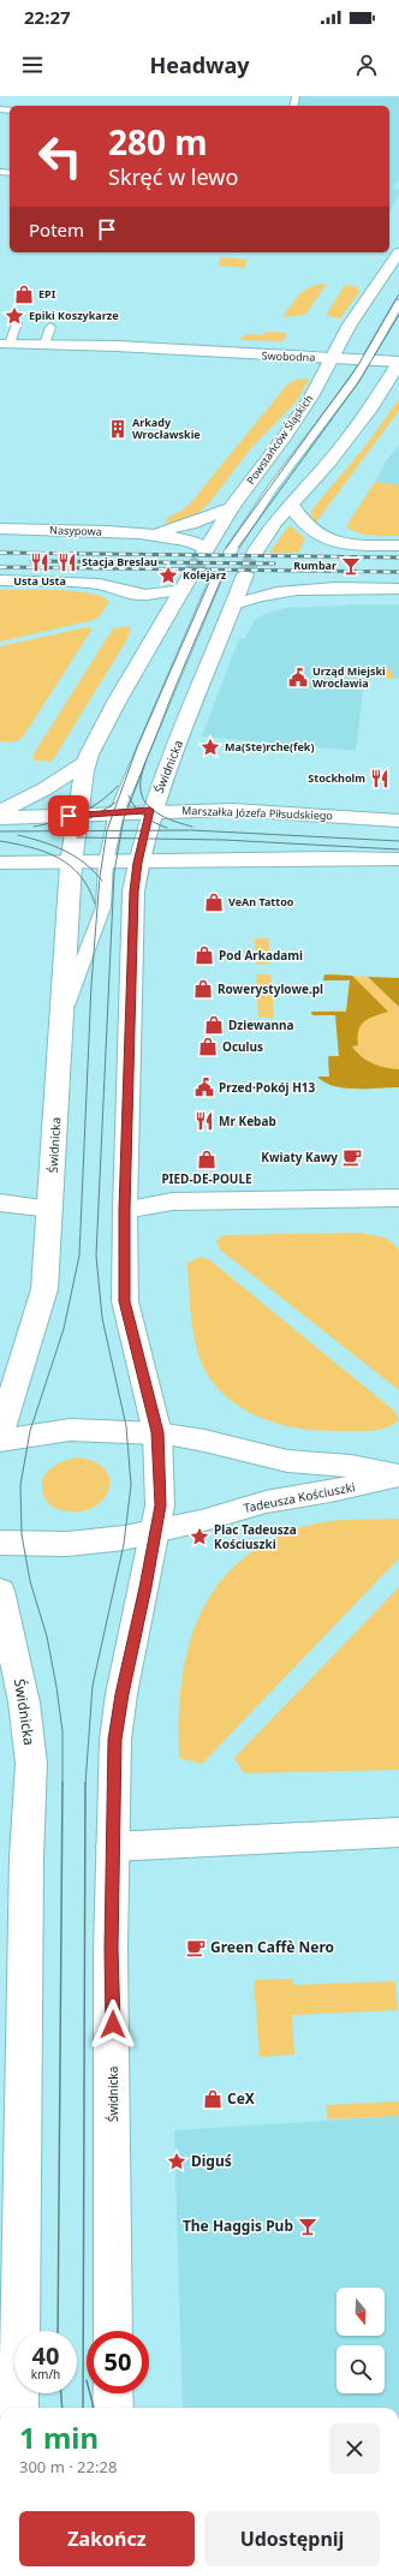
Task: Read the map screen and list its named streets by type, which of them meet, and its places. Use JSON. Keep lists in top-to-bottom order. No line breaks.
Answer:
{"streets":{"main road":["Swobodna","Powstańców Śląskich","Nasypowa","Świdnicka","Marszałka Józefa Piłsudskiego","Tadeusza Kościuszki"]},"crossings":[["Swobodna","Powstańców Śląskich"],["Powstańców Śląskich","Nasypowa"],["Świdnicka","Marszałka Józefa Piłsudskiego"],["Świdnicka","Tadeusza Kościuszki"]],"places":{"shop":["EPI","VeAn Tattoo","Pod Arkadami","Rowerystylowe.pl","Dziewanna","Oculus","PIED-DE-POULE","CeX"],"place":["Epiki Koszykarze","Kolejarz","Ma(Ste)rche(fek)","Plac Tadeusza Kościuszki","Diguś"],"building":["Arkady Wrocławskie"],"restaurant":["Usta Usta","Stacja Breslau","Stockholm","Mr Kebab"],"bar":["Rumbar","The Haggis Pub"],"public building":["Urząd Miejski Wrocławia","Przed·Pokój H13"],"cafe":["Kwiaty Kawy","Green Caffè Nero"]},"north":"bottom","page":{"status":"22:27","header":"Headway","turn":["280 m","Skręć w lewo"],"then":"Potem","speed":"40 km/h","limit":"50","heading":["1 min","300 m · 22:28"],"buttons":["Zakończ","Udostępnij"]}}
